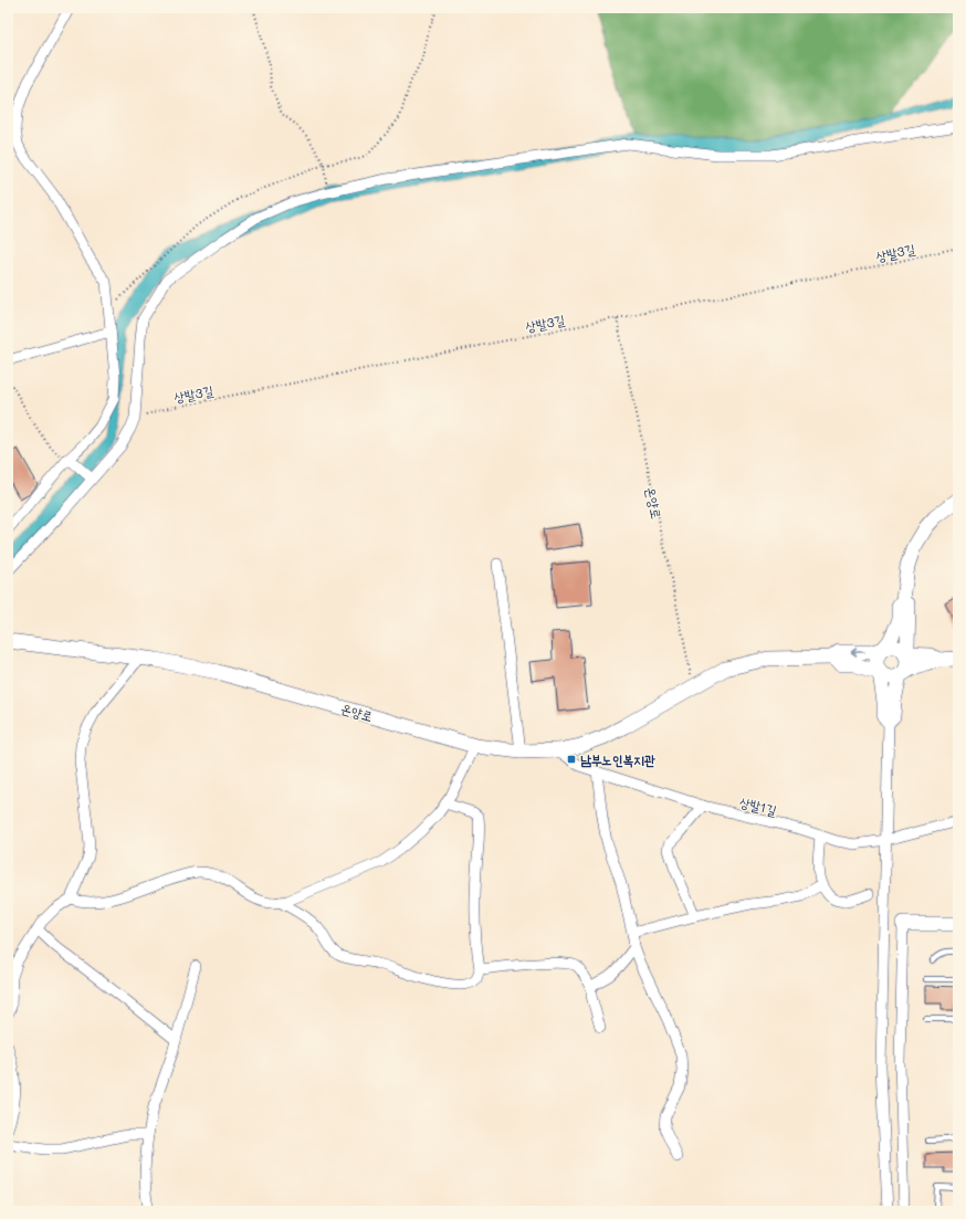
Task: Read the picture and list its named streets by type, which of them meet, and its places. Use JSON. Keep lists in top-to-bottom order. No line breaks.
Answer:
{"streets":{"main road":["온양로"],"street":["상발1길"],"path":["상발3길"]},"crossings":[["상발3길","온양로"],["온양로","상발1길"]],"places":{"transit":["남부노인복지관"]}}
